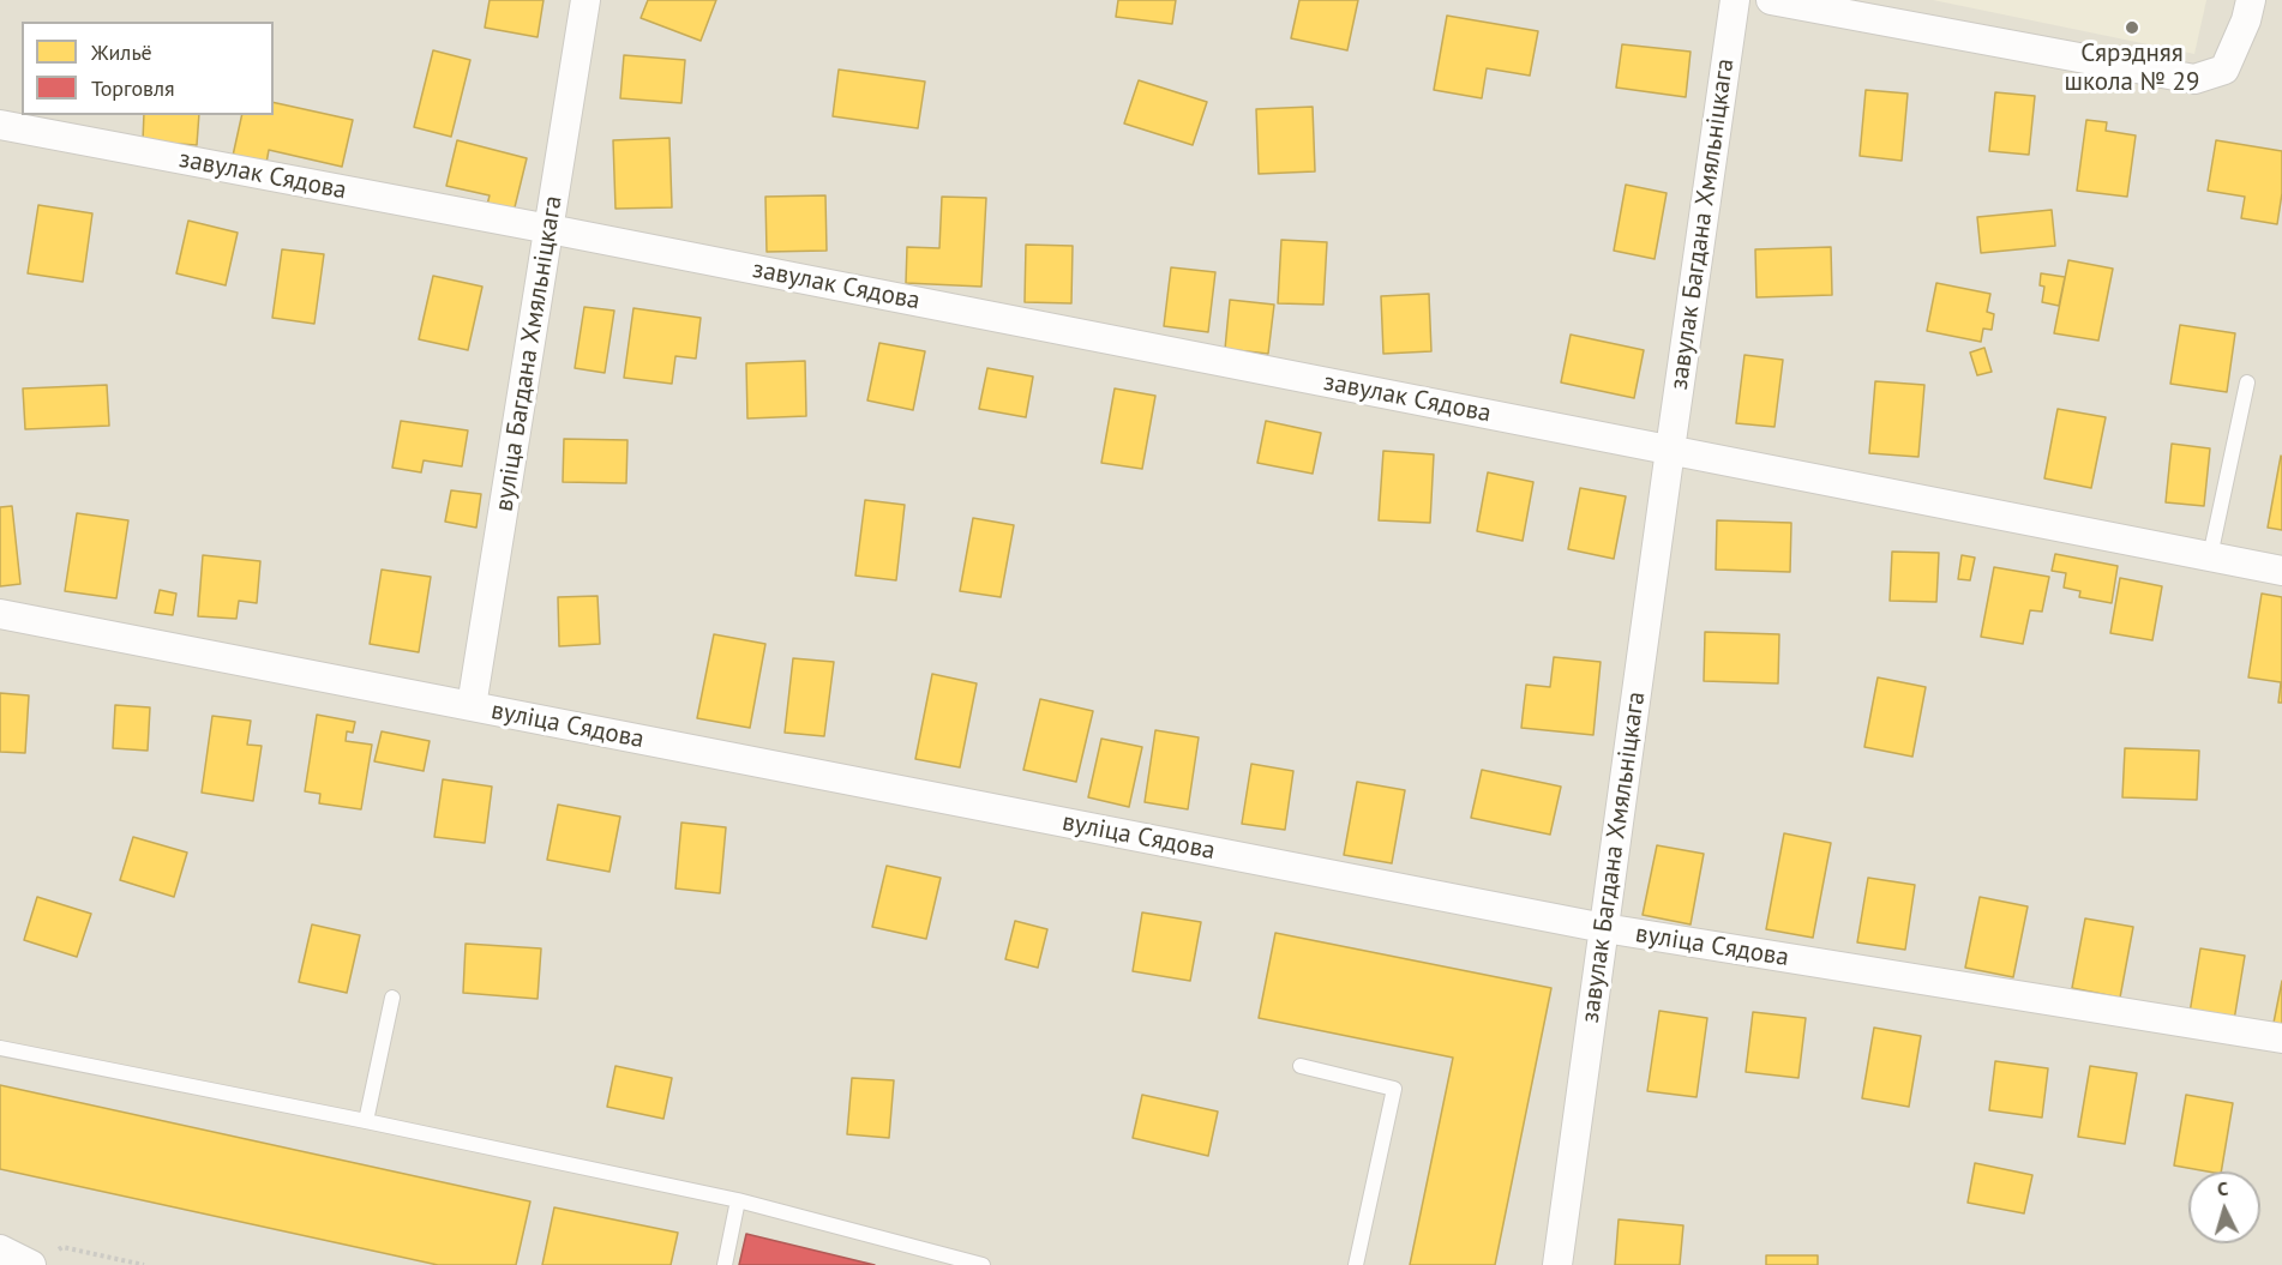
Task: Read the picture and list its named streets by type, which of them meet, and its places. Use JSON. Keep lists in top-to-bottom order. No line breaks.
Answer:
{"streets":{"street":["завулак Сядова","завулак Багдана Хмяльніцкага","вуліца Багдана Хмяльніцкага","вуліца Сядова"]},"crossings":[["завулак Сядова","завулак Багдана Хмяльніцкага"],["завулак Сядова","вуліца Багдана Хмяльніцкага"],["завулак Багдана Хмяльніцкага","вуліца Сядова"],["вуліца Багдана Хмяльніцкага","вуліца Сядова"]],"places":["Сярэдняя школа № 29"],"legend":["Жильё","Торговля"],"north":"top"}
